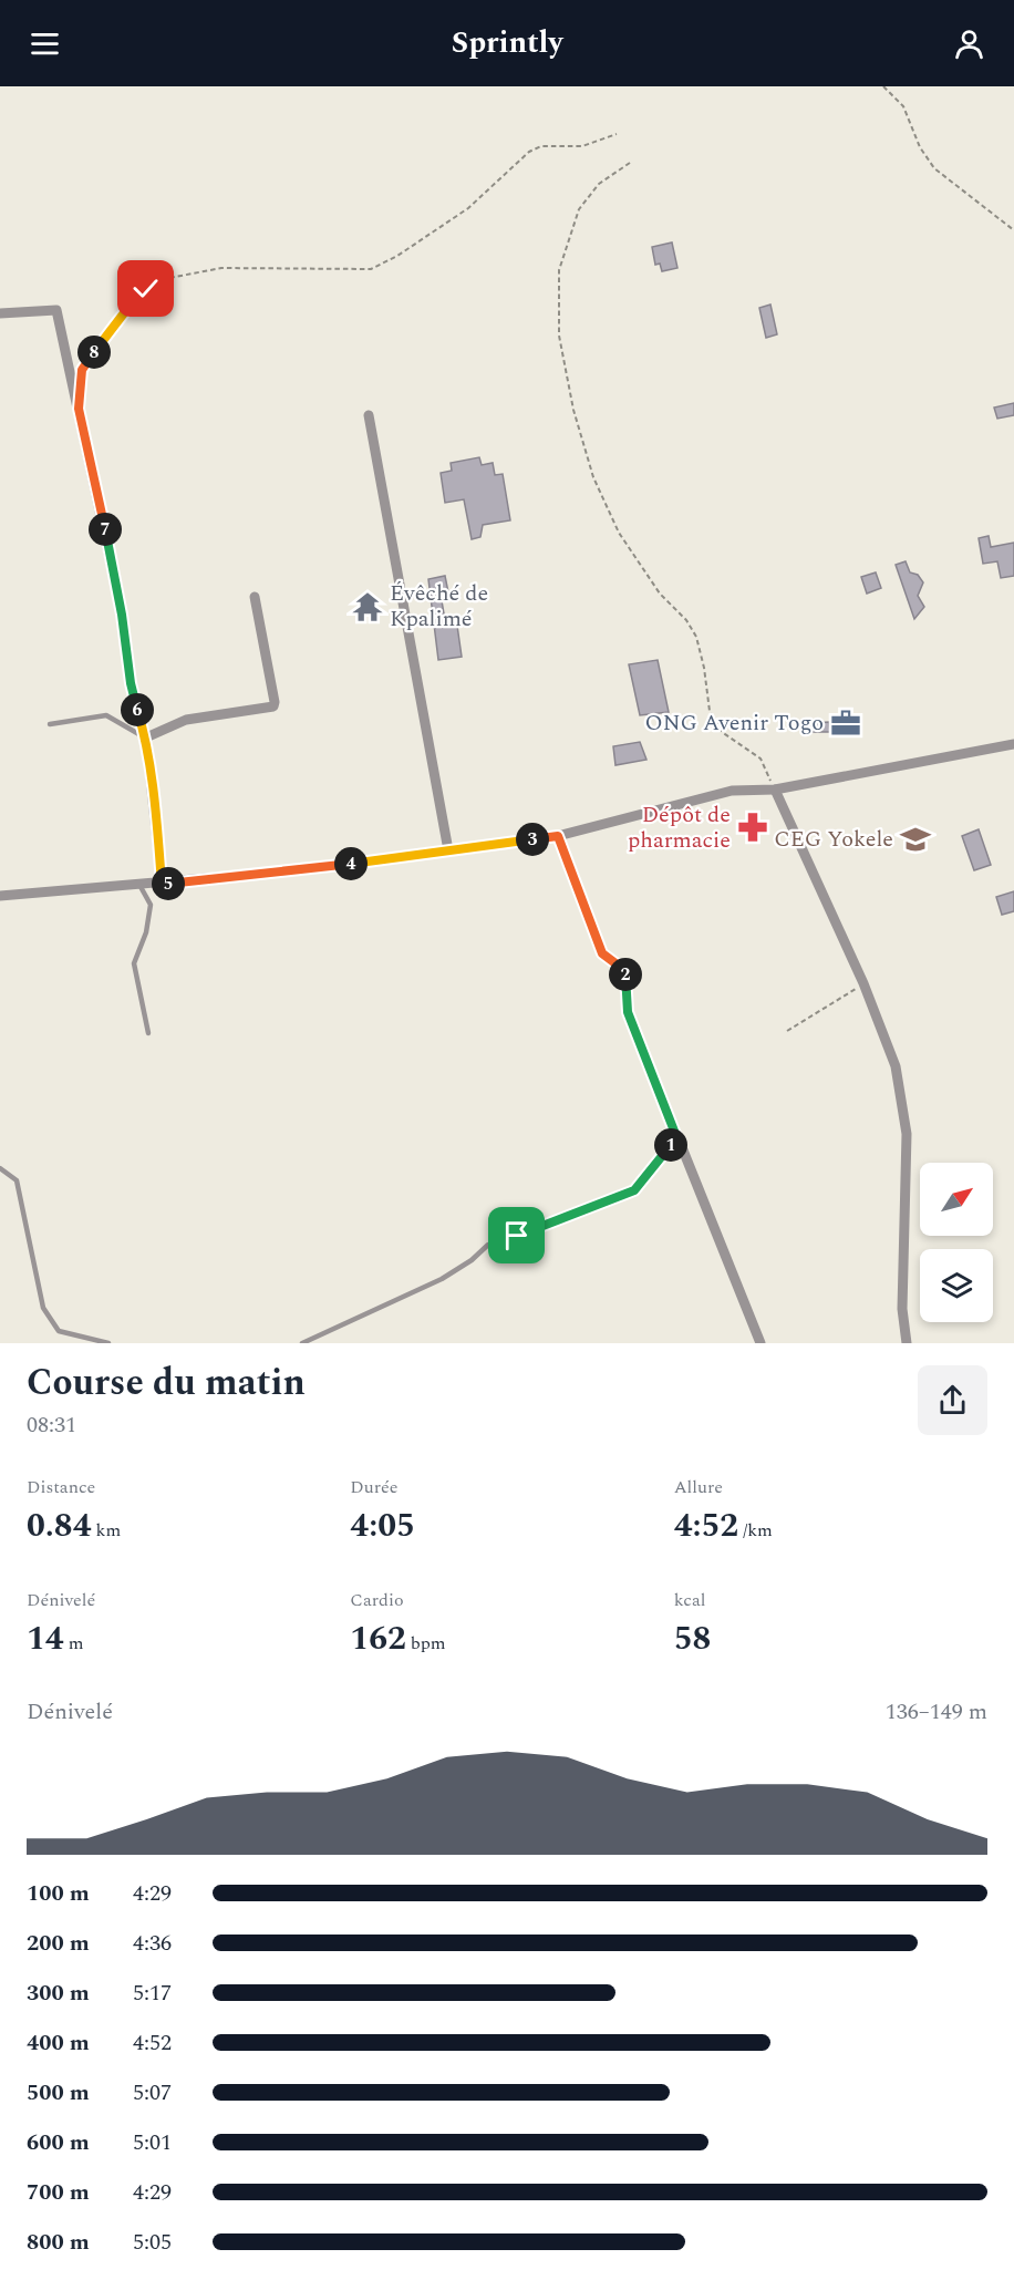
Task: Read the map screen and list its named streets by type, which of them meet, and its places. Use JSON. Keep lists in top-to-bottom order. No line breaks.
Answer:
{"places":{"temple":["Évêché de Kpalimé"],"office":["ONG Avenir Togo"],"pharmacy":["Dépôt de pharmacie"],"school or university":["CEG Yokele"]},"north":"top right","page":{"header":"Sprintly","pins":["8","7","6","3","4","5","2","1"],"heading":["Course du matin","08:31"],"stats":[["Distance","0.84 km"],["Durée","4:05"],["Allure","4:52 /km"],["Dénivelé","14 m"],["Cardio","162 bpm"],["kcal","58"]],"chart":["Dénivelé","136–149 m"],"list":[{"name":"100 m","note":"4:29"},{"name":"200 m","note":"4:36"},{"name":"300 m","note":"5:17"},{"name":"400 m","note":"4:52"},{"name":"500 m","note":"5:07"},{"name":"600 m","note":"5:01"},{"name":"700 m","note":"4:29"},{"name":"800 m","note":"5:05"}]}}
